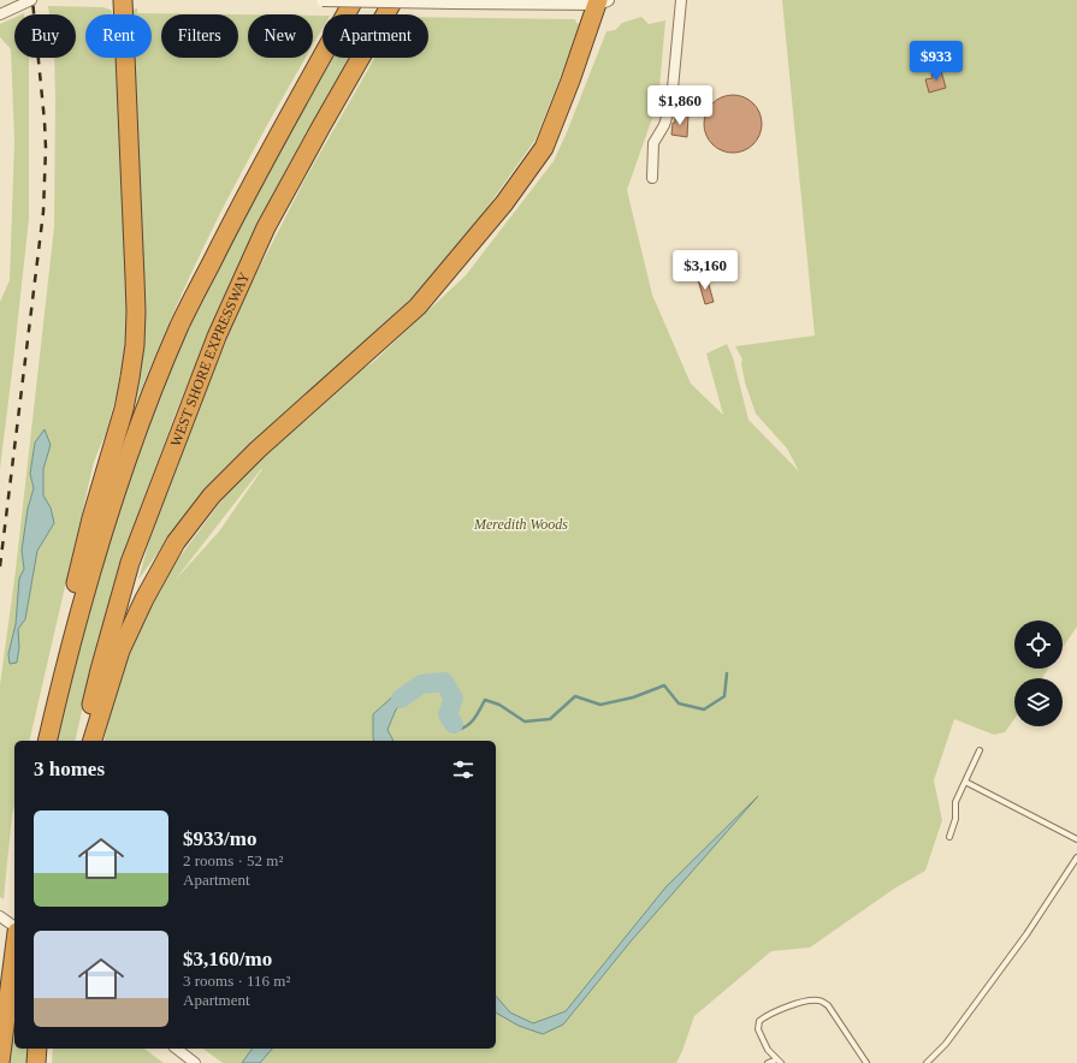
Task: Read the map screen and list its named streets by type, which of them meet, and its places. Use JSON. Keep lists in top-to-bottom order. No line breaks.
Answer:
{"streets":{"highway":["WEST SHORE EXPRESSWAY"]},"parks":["Meredith Woods"],"page":{"chip":["Buy","Rent","Filters","New","Apartment"],"price":["$933","$1,860","$3,160"],"heading":"3 homes","list":[{"name":"$933/mo","note":"2 rooms · 52 m² · Apartment"},{"name":"$3,160/mo","note":"3 rooms · 116 m² · Apartment"}]}}
